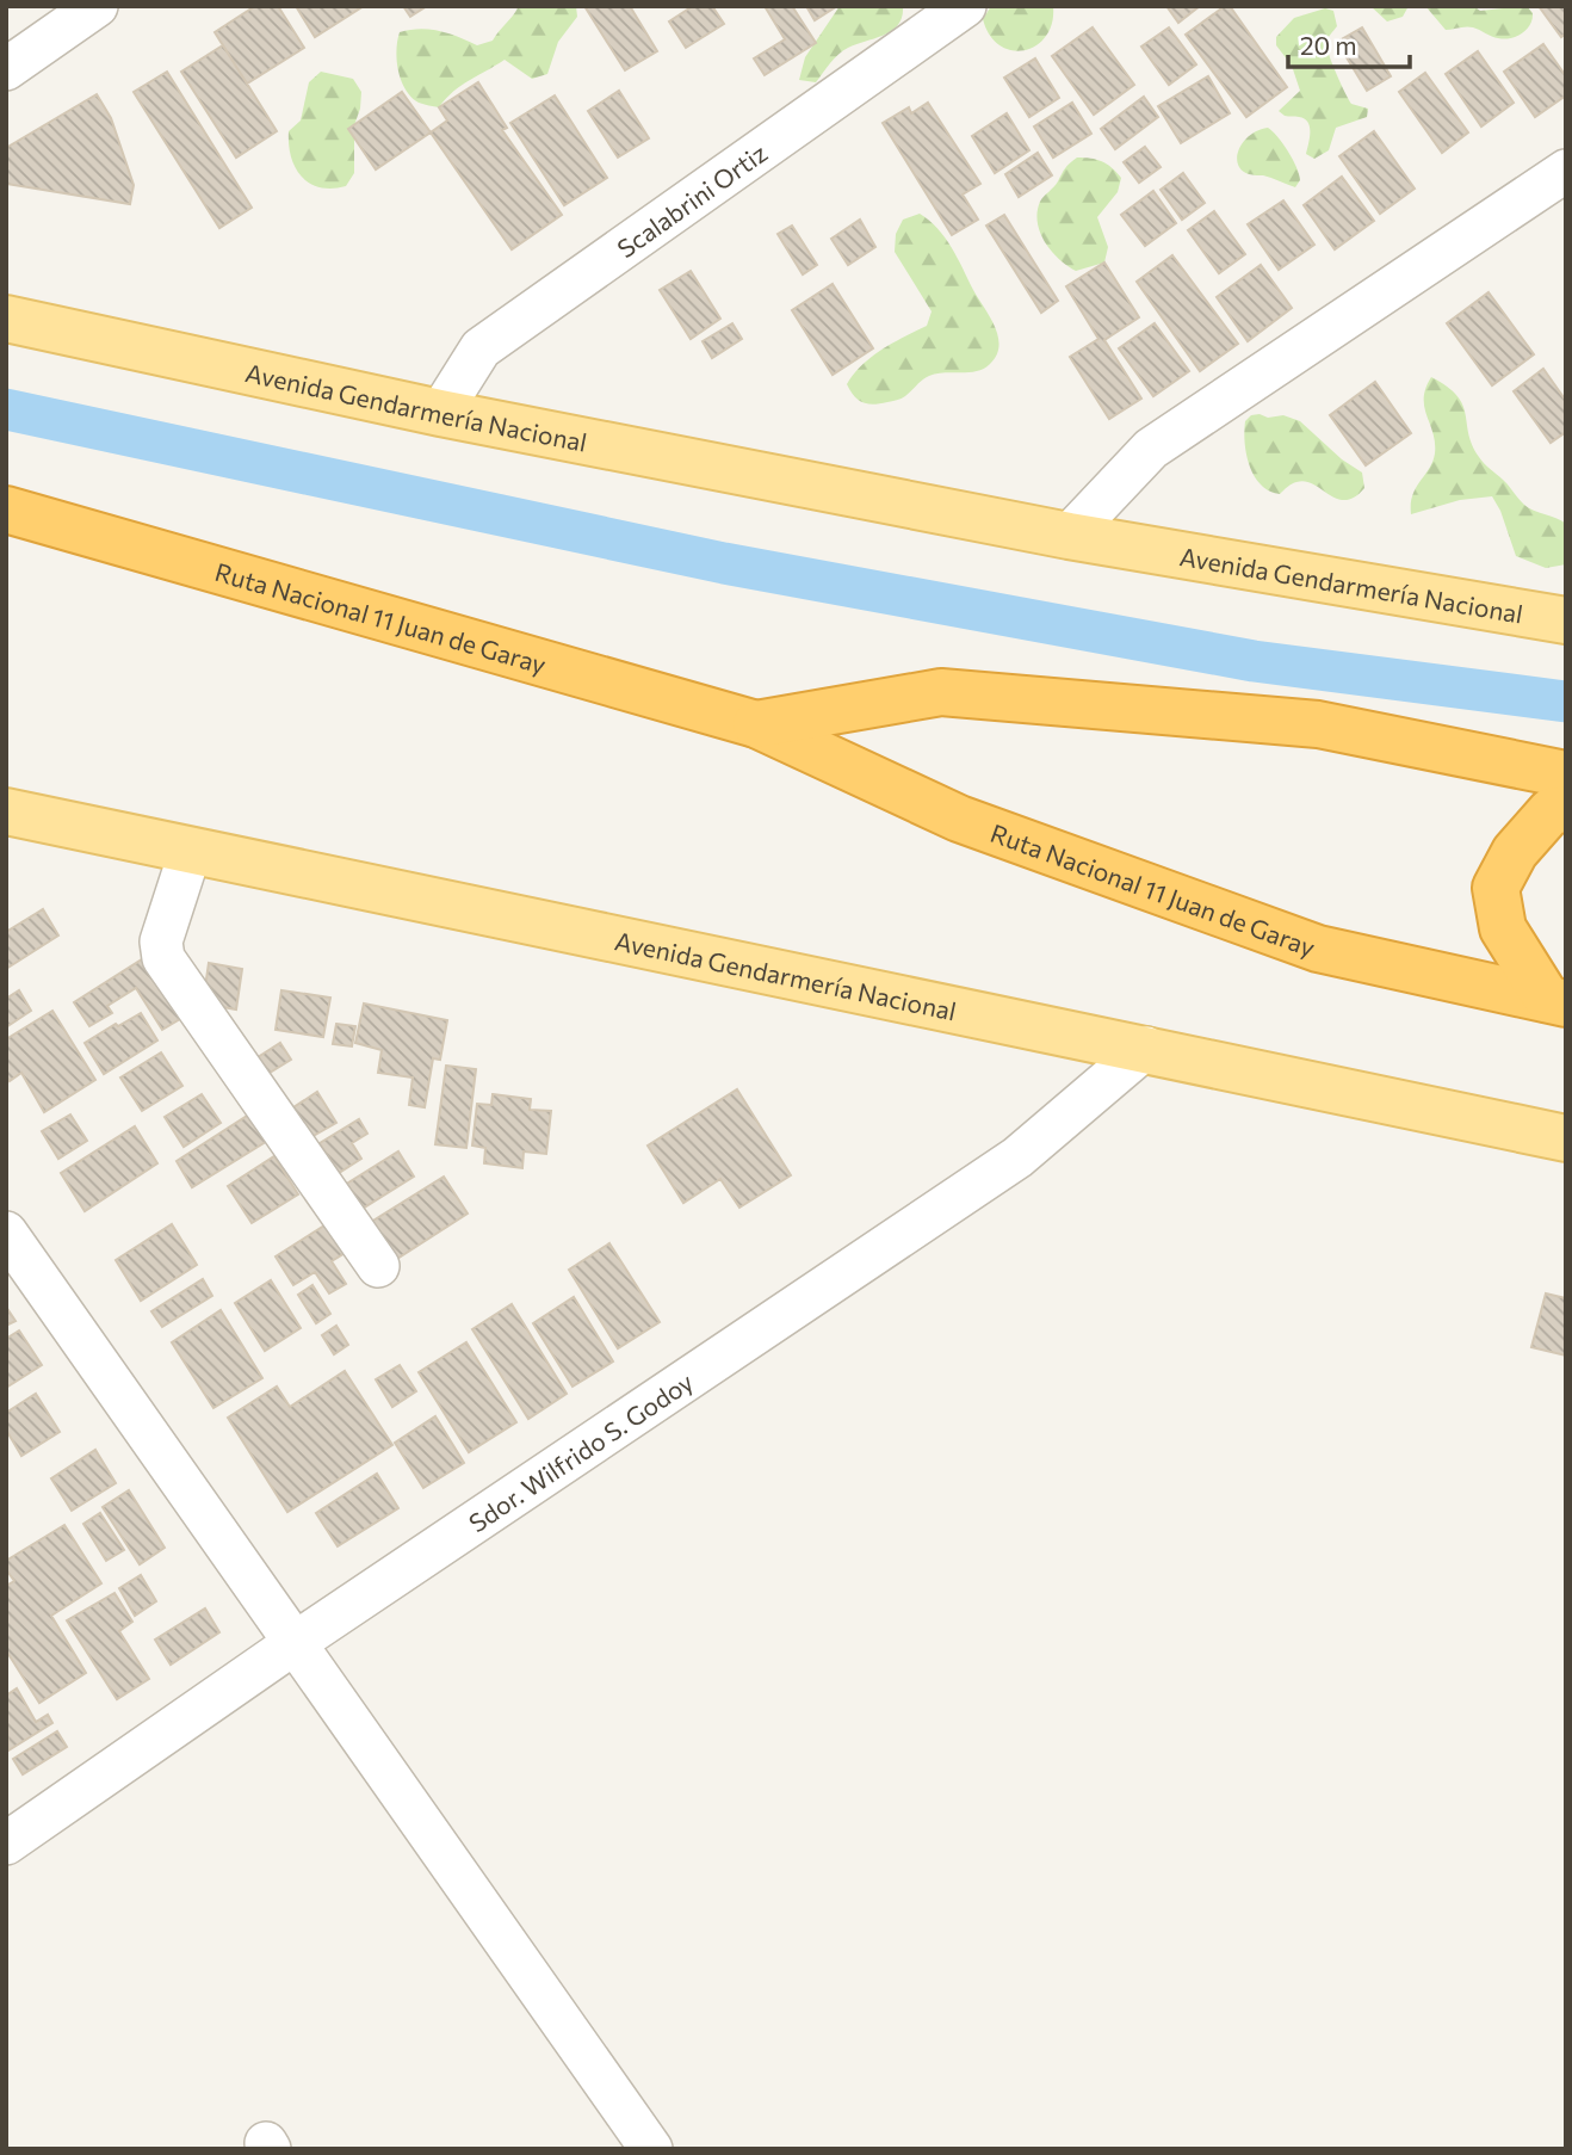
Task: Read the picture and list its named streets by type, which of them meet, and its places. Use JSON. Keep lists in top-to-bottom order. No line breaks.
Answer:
{"streets":{"highway":["Ruta Nacional 11 Juan de Garay"],"main road":["Avenida Gendarmería Nacional"],"street":["Scalabrini Ortiz","Sdor. Wilfrido S. Godoy"]},"crossings":[["Scalabrini Ortiz","Avenida Gendarmería Nacional"],["Avenida Gendarmería Nacional","Sdor. Wilfrido S. Godoy"]],"scale_bar":"20 m"}
